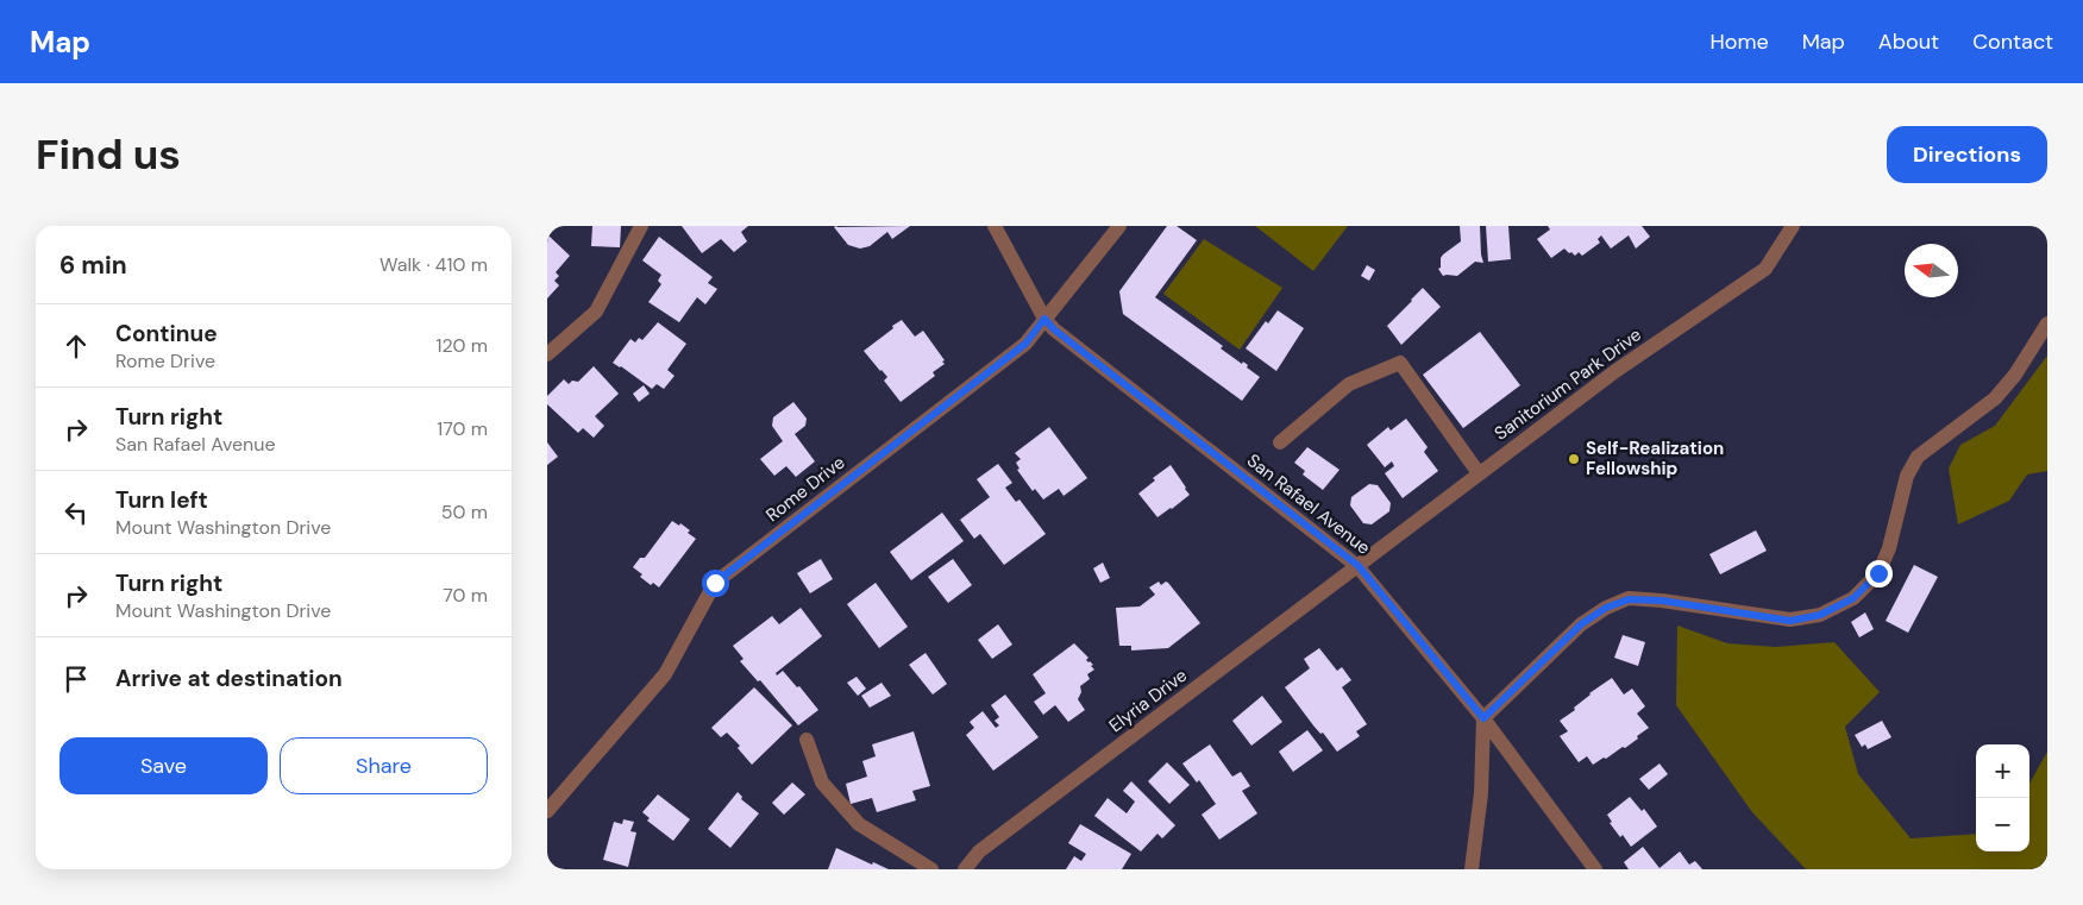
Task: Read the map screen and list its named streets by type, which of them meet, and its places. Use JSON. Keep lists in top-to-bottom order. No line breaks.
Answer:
{"streets":{"street":["Sanitorium Park Drive","Rome Drive","San Rafael Avenue","Elyria Drive"]},"crossings":[["Sanitorium Park Drive","San Rafael Avenue"],["Sanitorium Park Drive","Elyria Drive"],["Rome Drive","San Rafael Avenue"],["San Rafael Avenue","Elyria Drive"]],"places":["Self-Realization Fellowship"],"north":"left","page":{"header":"Map","nav":["Home","Map","About","Contact"],"buttons":["Directions",["Save","Share"]],"title":"Find us","heading":["6 min","Walk · 410 m"],"list":[["Continue","Rome Drive","120 m"],["Turn right","San Rafael Avenue","170 m"],["Turn left","Mount Washington Drive","50 m"],["Turn right","Mount Washington Drive","70 m"],"Arrive at destination"],"map_buttons":["+","−"]}}
